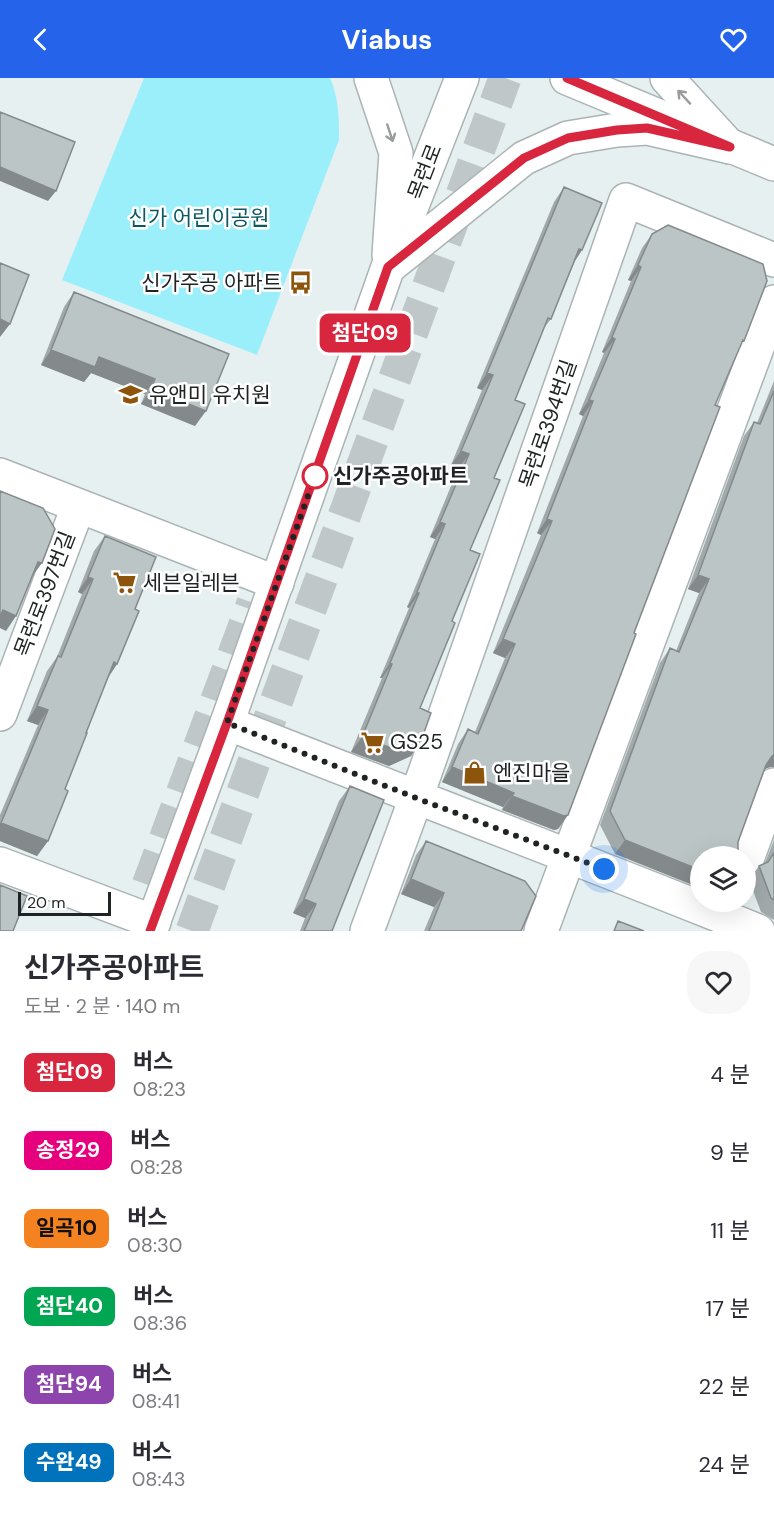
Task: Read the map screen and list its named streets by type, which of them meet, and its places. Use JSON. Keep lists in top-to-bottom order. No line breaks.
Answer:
{"streets":{"street":["목련로","목련로394번길","목련로397번길"]},"crossings":[["목련로","목련로397번길"]],"parks":["신가 어린이공원"],"places":{"bus stop":["신가주공 아파트"],"school or university":["유앤미 유치원"],"other":["신가주공아파트"],"supermarket":["세븐일레븐","GS25"],"shop":["엔진마을"]},"lines":["bus line 첨단09"],"scale_bar":"20 m","page":{"header":"Viabus","on_map":"첨단09","scale":"20 m","heading":["신가주공아파트","도보 · 2 분 · 140 m"],"list":[{"mark":"첨단09","name":"버스","note":"08:23","value":"4 분"},{"mark":"송정29","name":"버스","note":"08:28","value":"9 분"},{"mark":"일곡10","name":"버스","note":"08:30","value":"11 분"},{"mark":"첨단40","name":"버스","note":"08:36","value":"17 분"},{"mark":"첨단94","name":"버스","note":"08:41","value":"22 분"},{"mark":"수완49","name":"버스","note":"08:43","value":"24 분"}]}}
